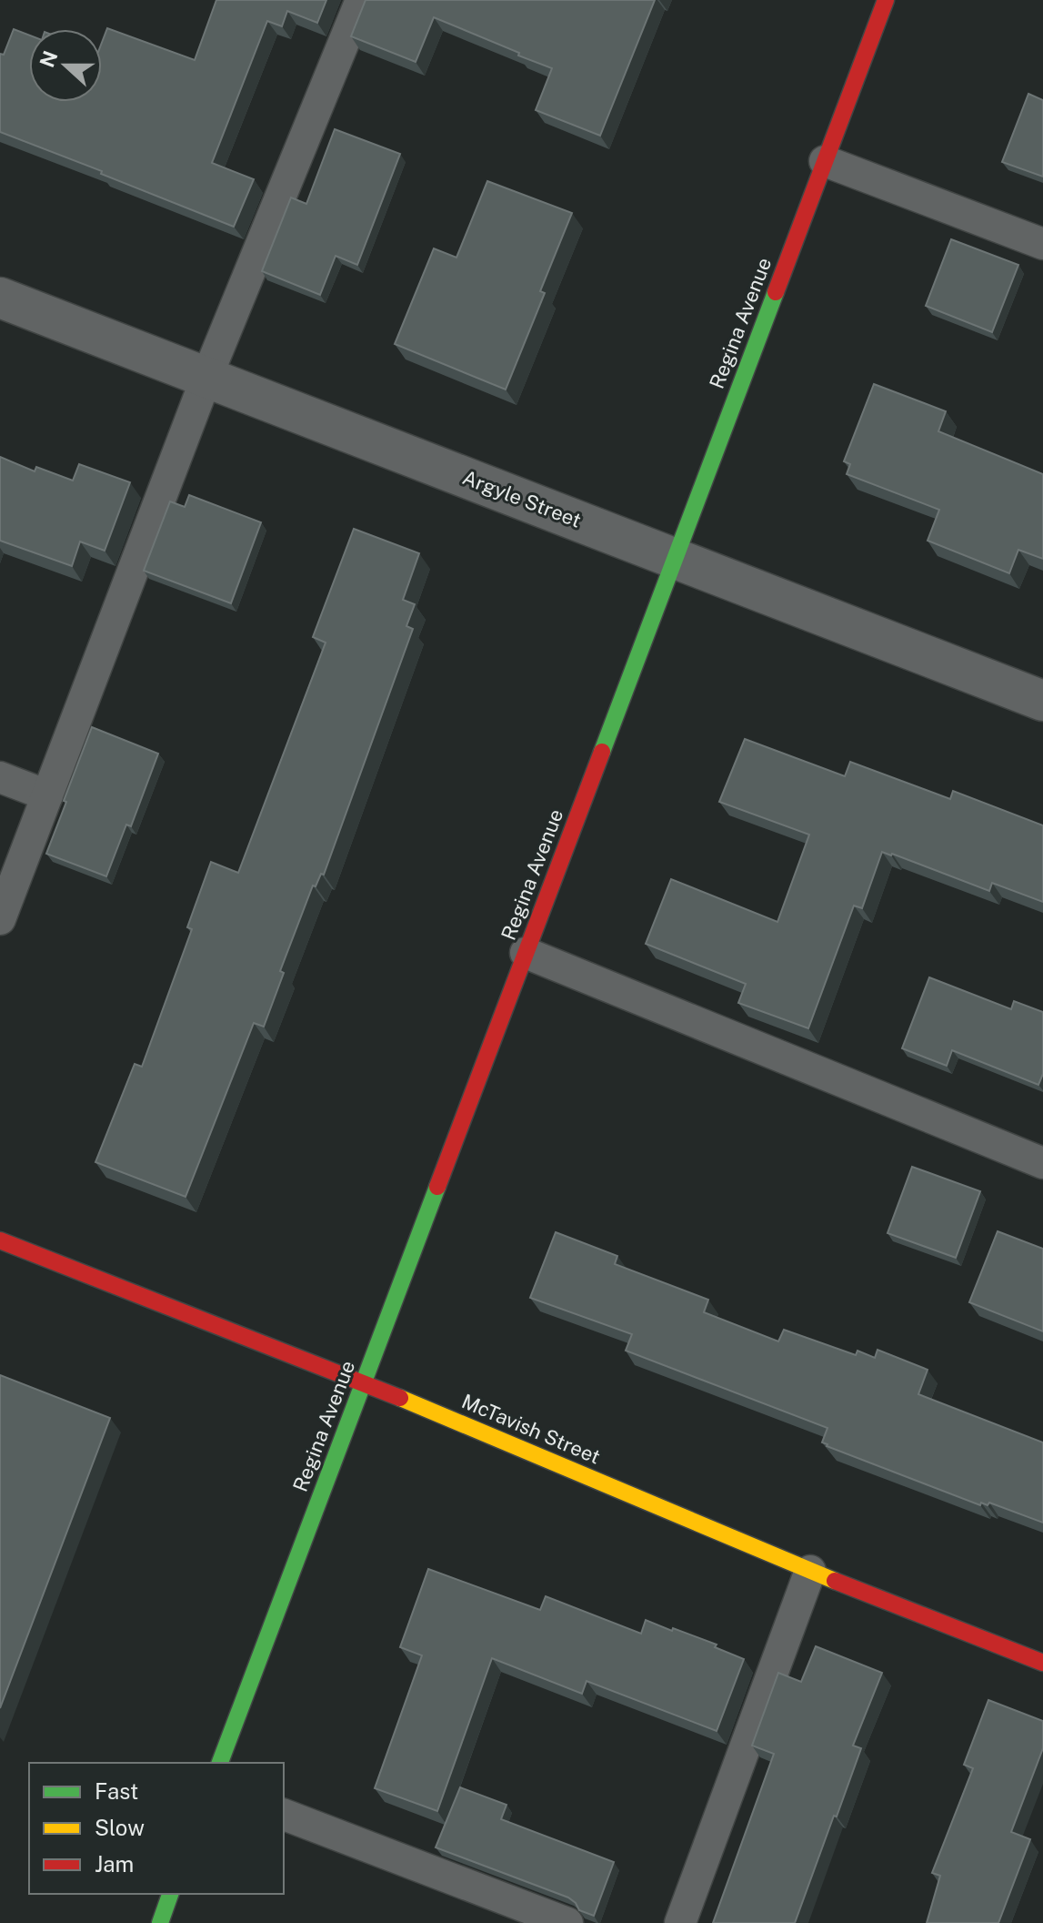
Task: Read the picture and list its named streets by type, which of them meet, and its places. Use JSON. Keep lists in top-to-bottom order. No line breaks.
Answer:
{"streets":{"street":["Regina Avenue","Argyle Street","McTavish Street"]},"crossings":[["Regina Avenue","Argyle Street"],["Regina Avenue","McTavish Street"]],"legend":["Fast","Slow","Jam"],"north":"left"}
